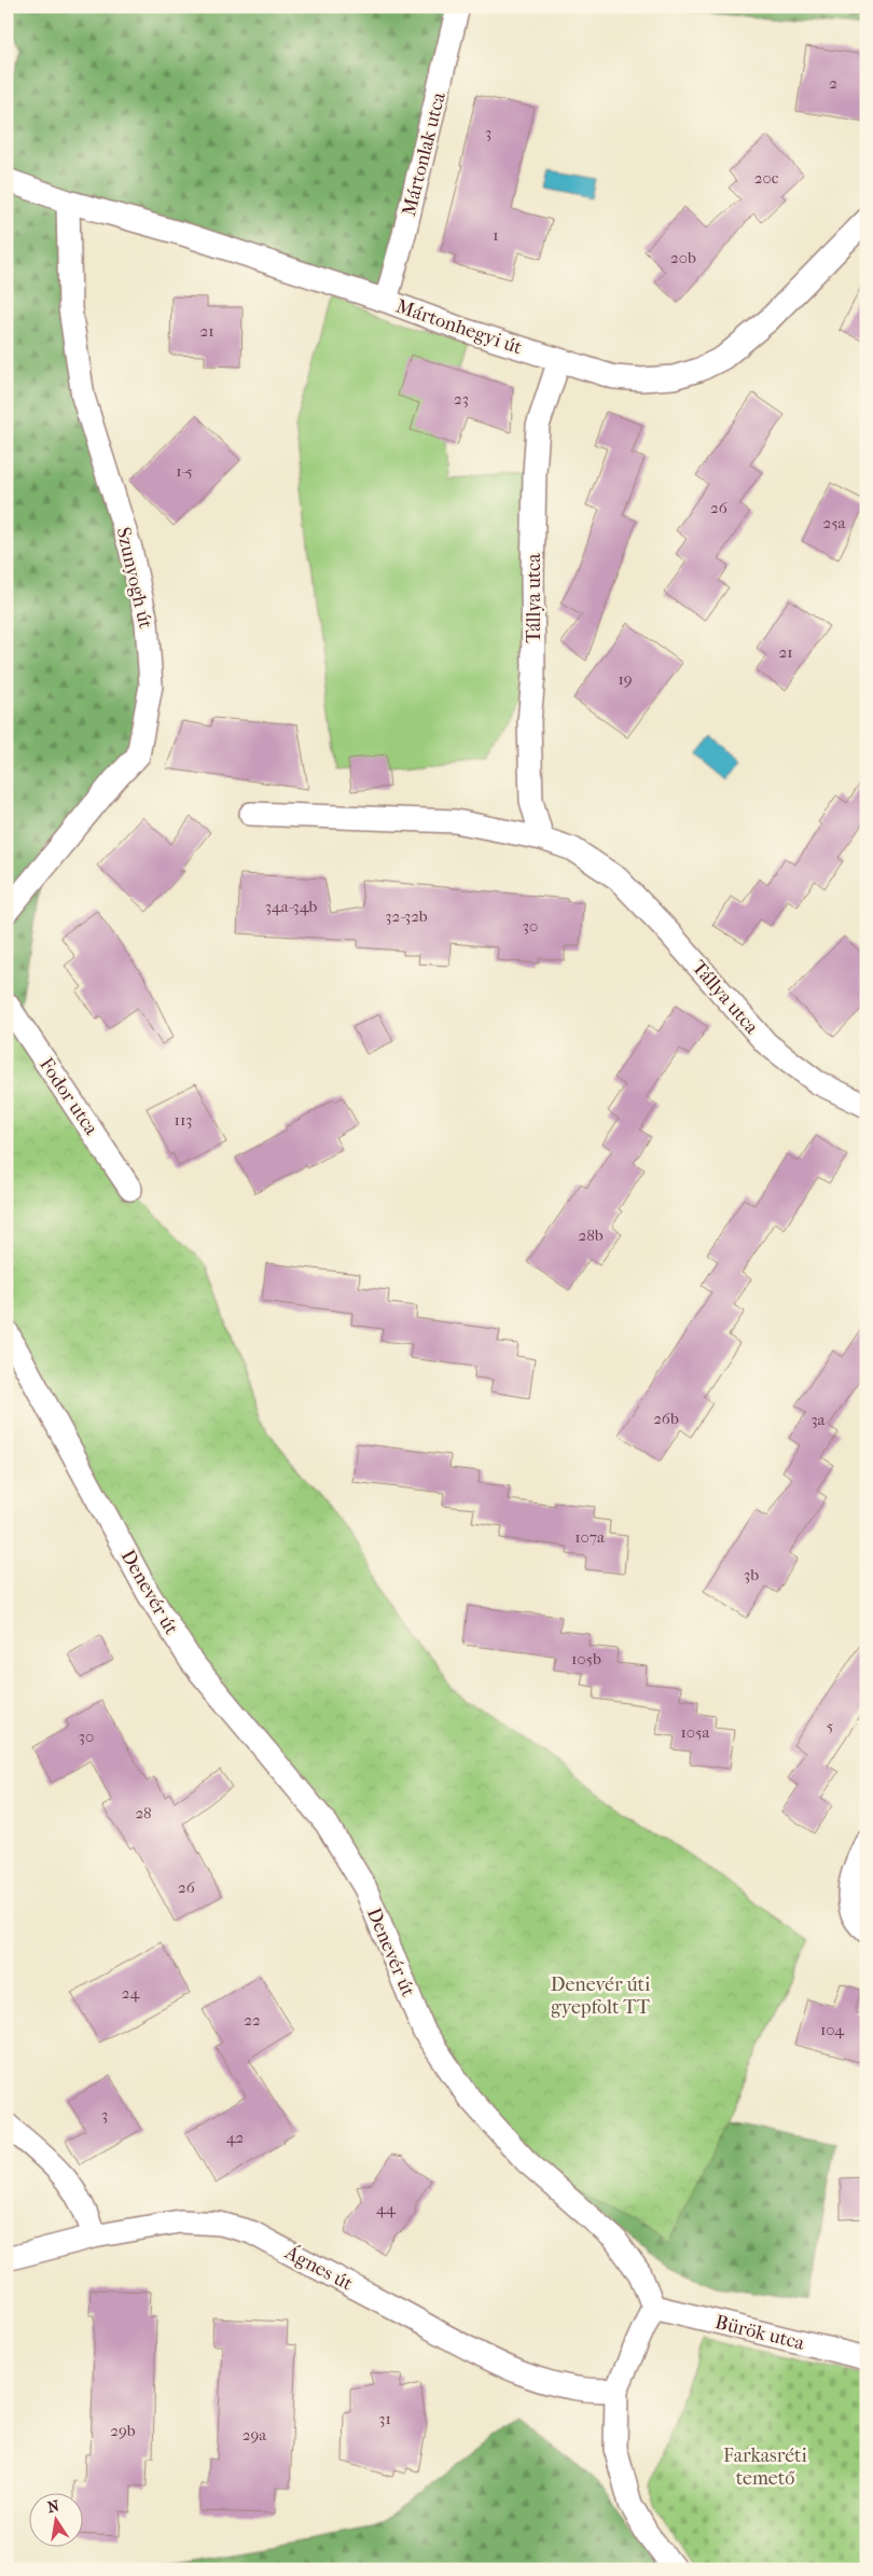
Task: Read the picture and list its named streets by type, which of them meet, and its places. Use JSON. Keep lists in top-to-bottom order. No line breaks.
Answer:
{"streets":{"street":["Mártonlak utca","Mártonhegyi út","Szunyogh út","Tállya utca","Fodor utca","Denevér út","Ágnes út","Bürök utca"]},"crossings":[["Mártonlak utca","Mártonhegyi út"],["Mártonhegyi út","Szunyogh út"],["Mártonhegyi út","Tállya utca"],["Denevér út","Bürök utca"]],"parks":["Denevér úti gyepfolt TT","Farkasréti temető"],"house_numbers":["2","3","20c","1","20b","21","23","1-5","26","25a","21","19","34a-34b","32-32b","30","113","28b","26b","3a","107a","3b","105b","5","105a","30","28","26","24","22","104","3","42","44","31","29b","29a"],"north":"top"}
